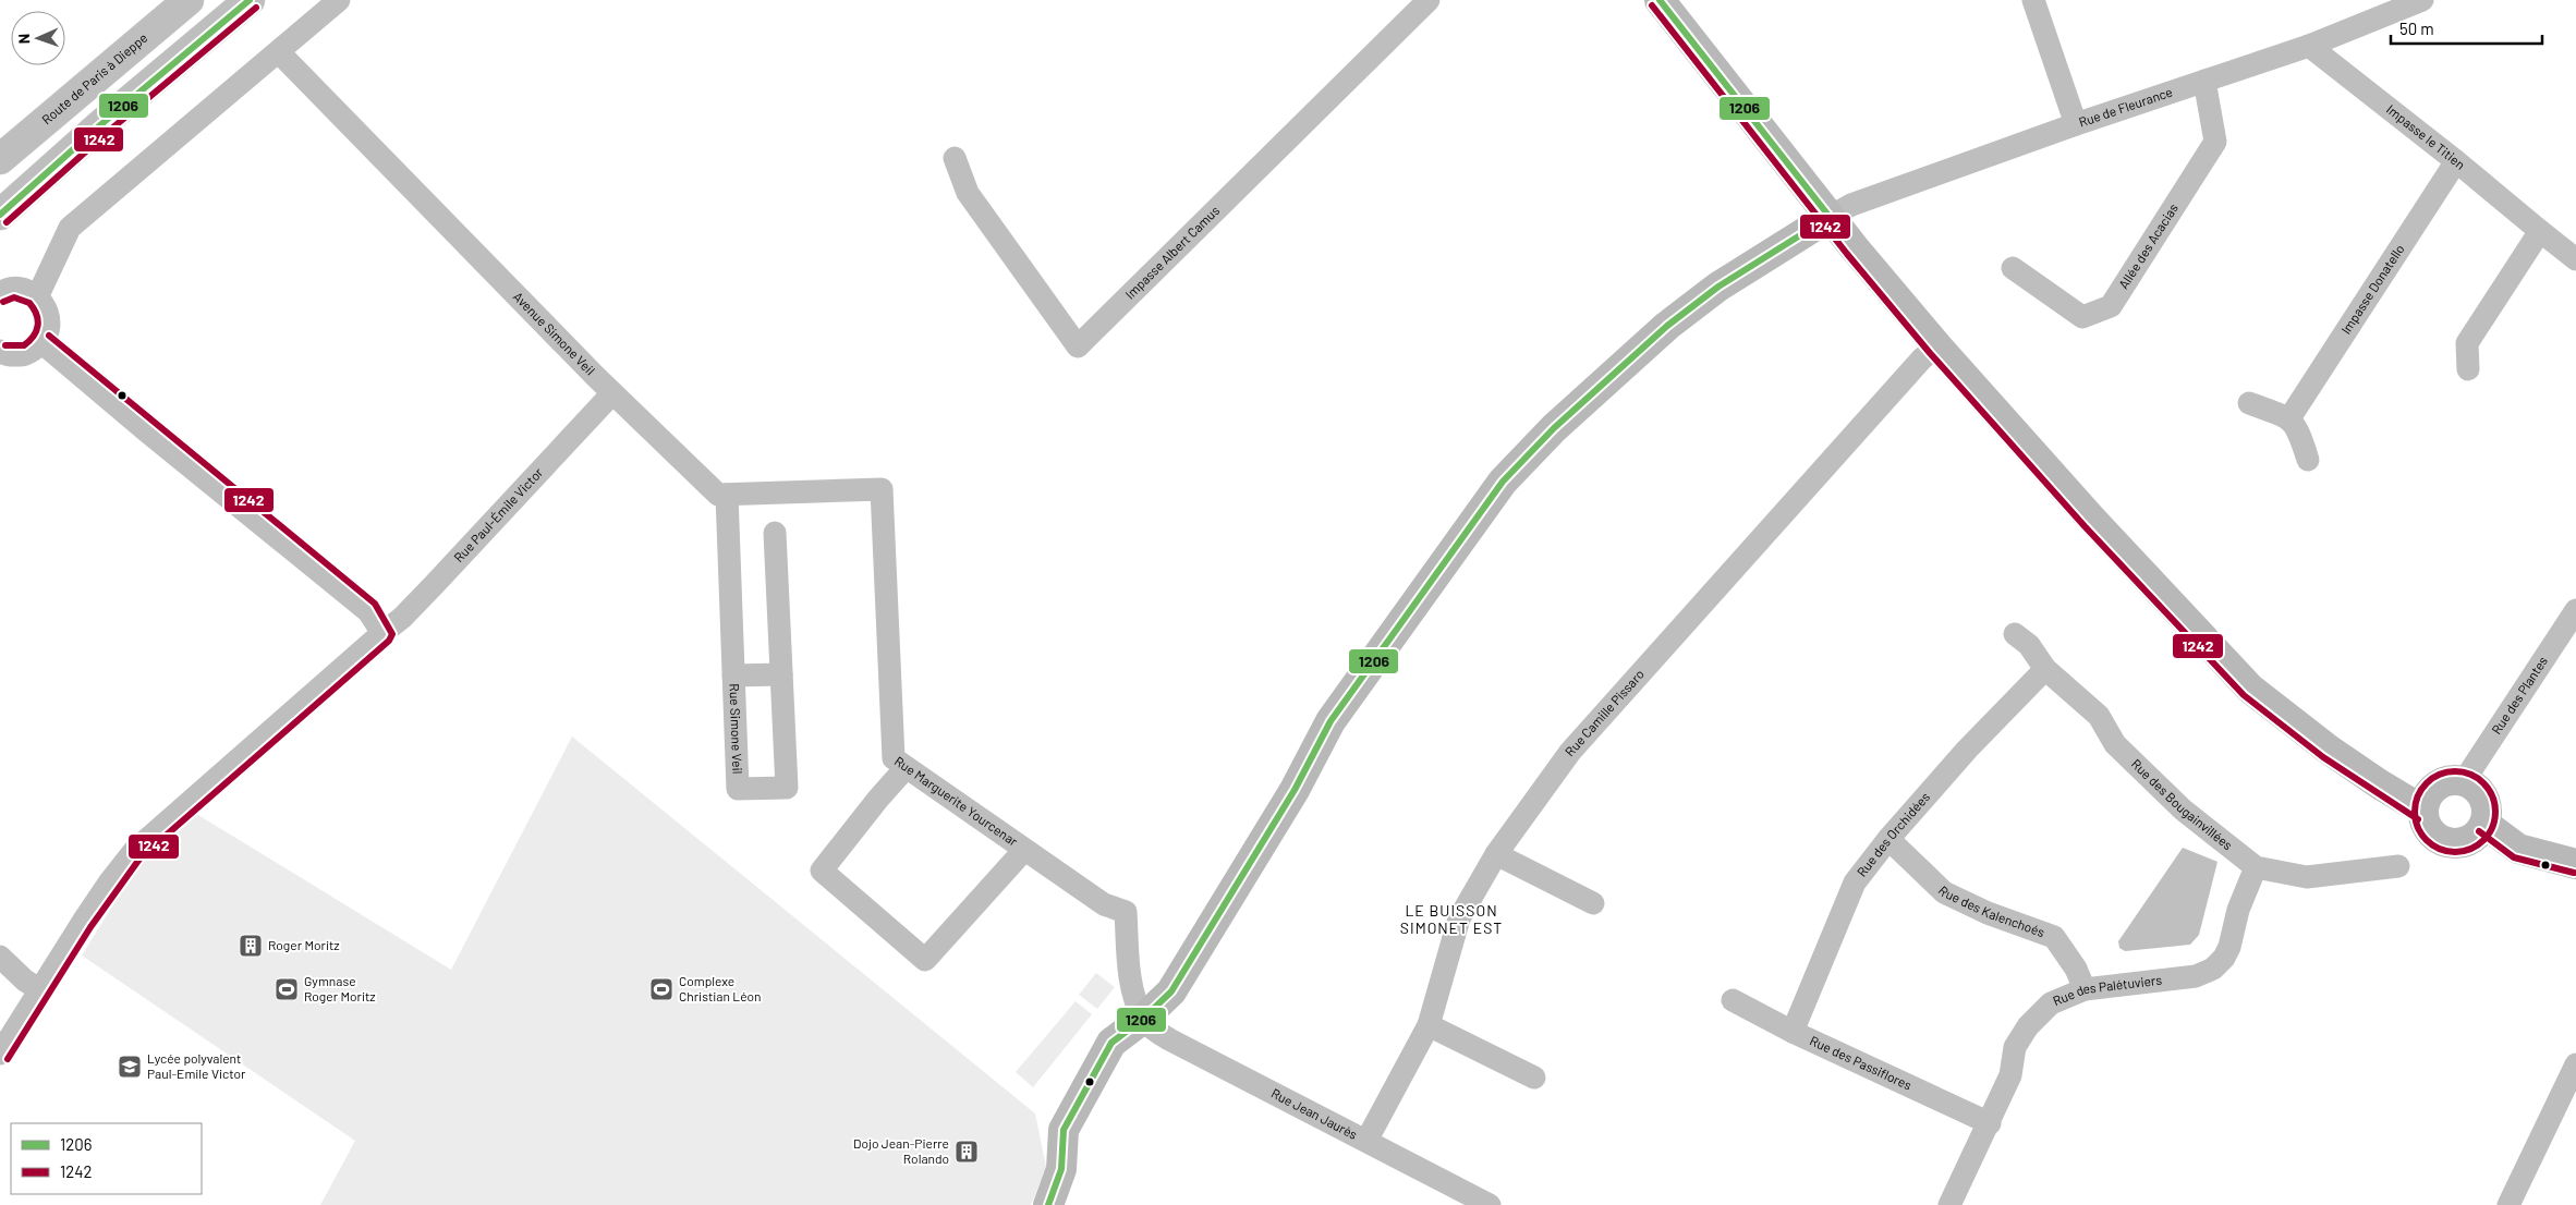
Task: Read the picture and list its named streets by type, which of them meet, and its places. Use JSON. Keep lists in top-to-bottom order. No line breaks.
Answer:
{"streets":{"main road":["Route de Paris à Dieppe"],"street":["Rue de Fleurance","Impasse le Titien","Allée des Acacias","Impasse Albert Camus","Impasse Donatello","Avenue Simone Veil","Rue Paul-Émile Victor","Rue des Plantes","Rue Camille Pissaro","Rue Simone Veil","Rue Marguerite Yourcenar","Rue des Bougainvillées","Rue des Orchidées","Rue des Kalenchoés","Rue des Palétuviers","Rue des Passiflores","Rue Jean Jaurès"]},"crossings":[["Rue de Fleurance","Impasse le Titien"],["Rue de Fleurance","Allée des Acacias"],["Impasse le Titien","Impasse Donatello"],["Avenue Simone Veil","Rue Paul-Émile Victor"],["Avenue Simone Veil","Rue Simone Veil"],["Avenue Simone Veil","Rue Marguerite Yourcenar"],["Rue Camille Pissaro","Rue Jean Jaurès"],["Rue Marguerite Yourcenar","Rue Jean Jaurès"],["Rue des Bougainvillées","Rue des Orchidées"],["Rue des Bougainvillées","Rue des Palétuviers"],["Rue des Orchidées","Rue des Kalenchoés"],["Rue des Orchidées","Rue des Passiflores"],["Rue des Kalenchoés","Rue des Palétuviers"],["Rue des Palétuviers","Rue des Passiflores"]],"districts":["LE BUISSON SIMONET EST"],"places":{"building":["Roger Moritz","Dojo Jean-Pierre Rolando"],"sports":["Gymnase Roger Moritz","Complexe Christian Léon"],"school or university":["Lycée polyvalent Paul-Emile Victor"]},"lines":["transit line 1206","transit line 1242"],"legend":["1206","1242"],"scale_bar":"50 m","north":"left"}
